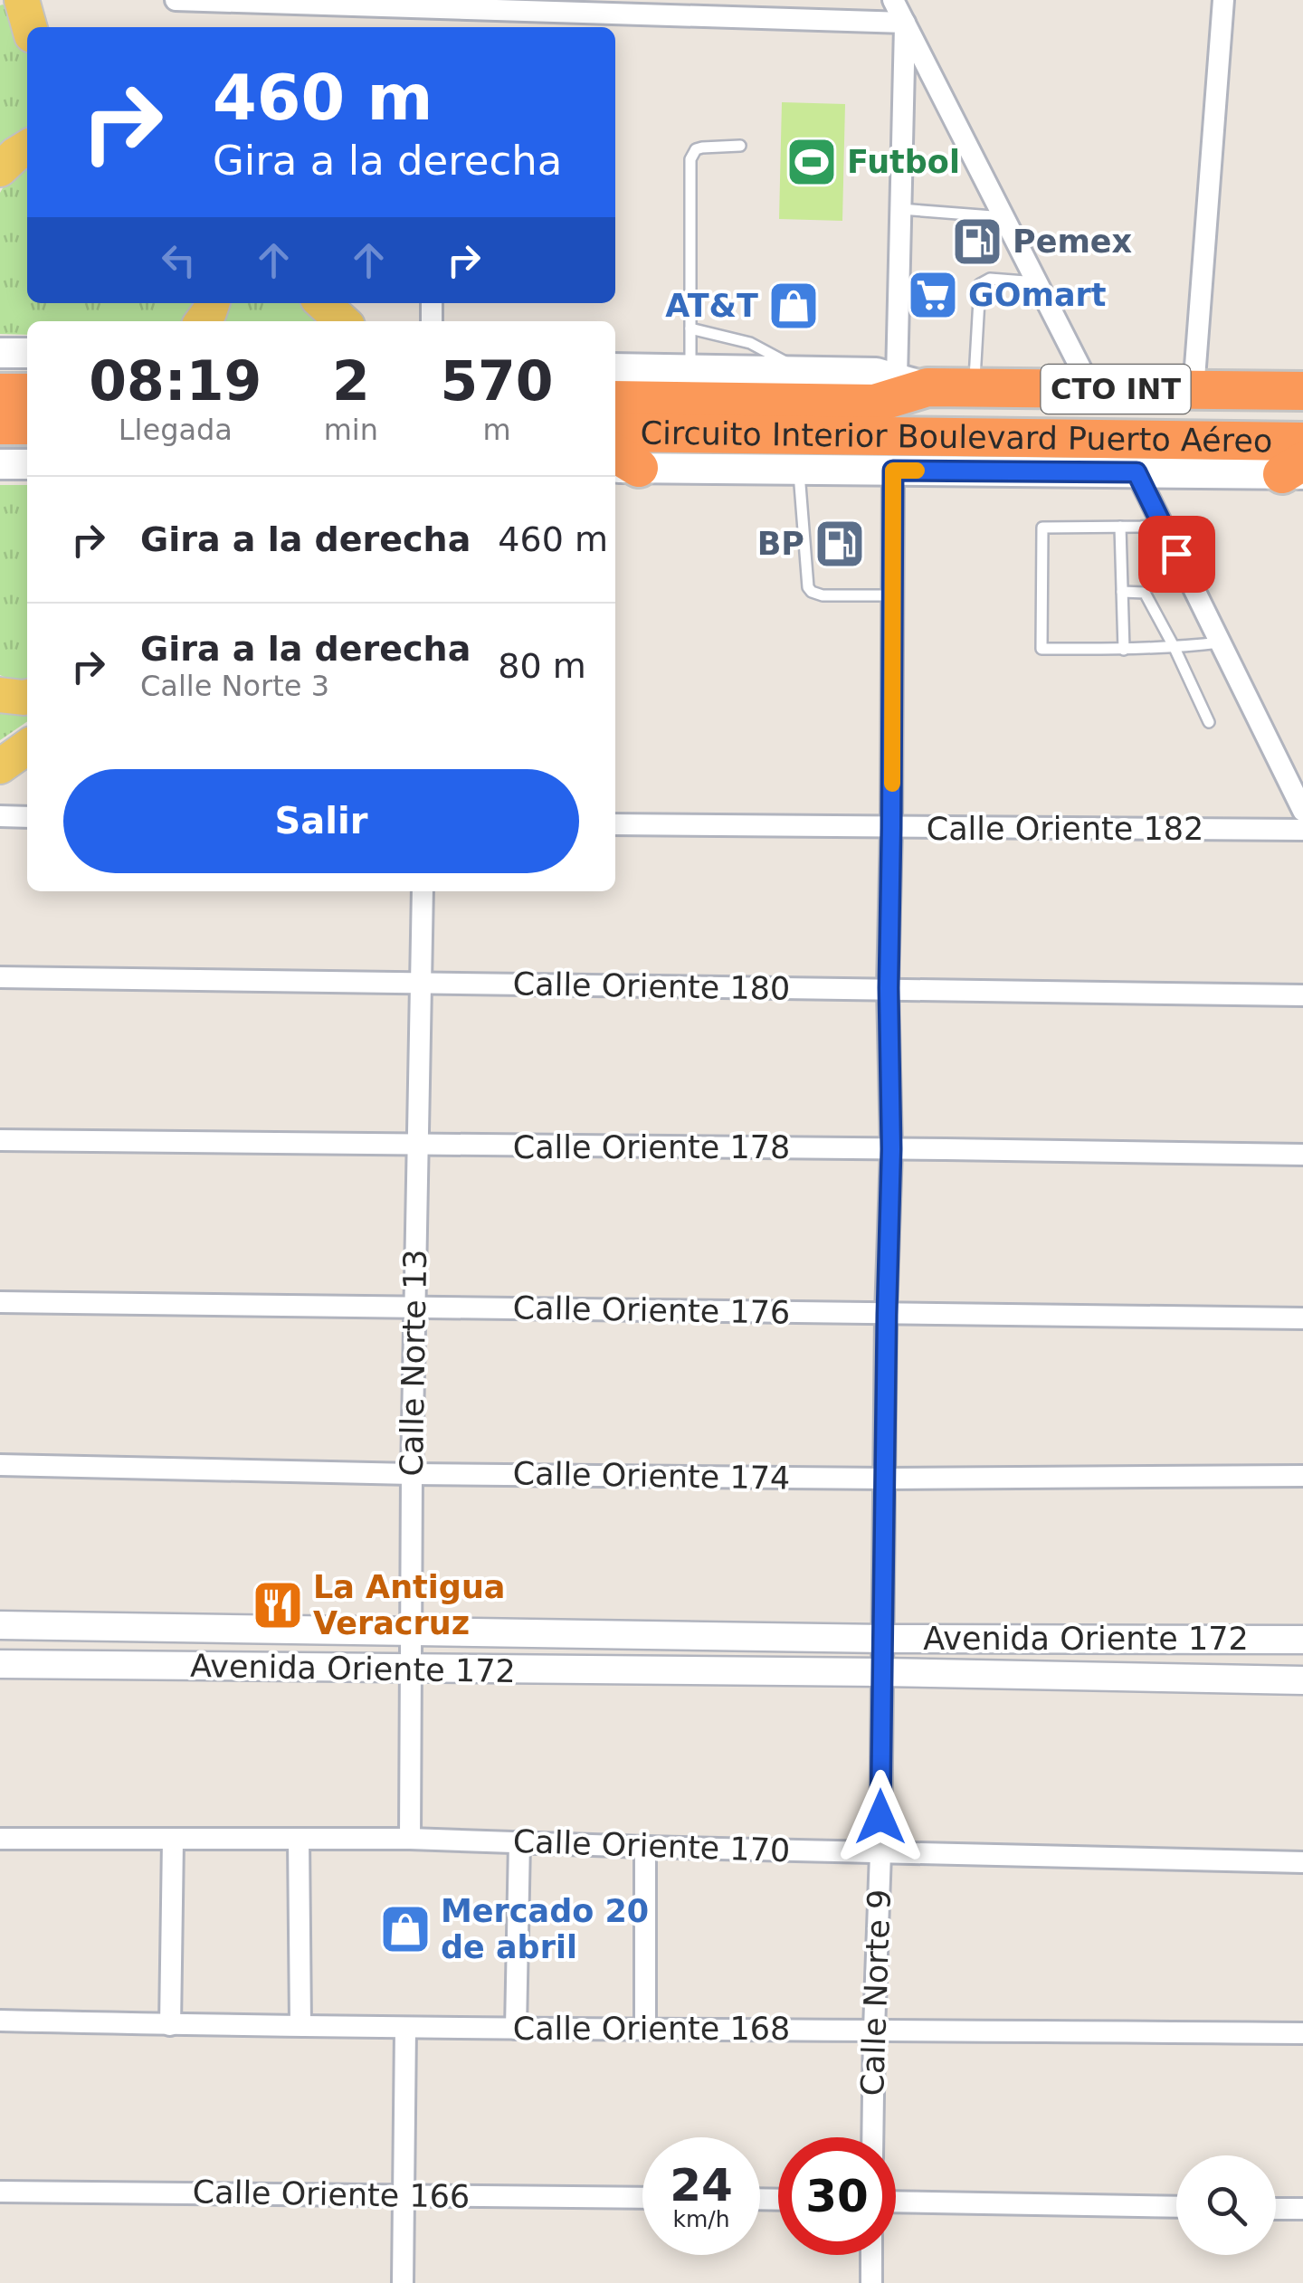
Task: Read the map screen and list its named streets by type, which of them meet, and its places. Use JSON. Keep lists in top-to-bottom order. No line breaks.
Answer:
{"streets":{"highway":["CTO INT","Circuito Interior Boulevard Puerto Aéreo"],"street":["Calle Oriente 182","Calle Oriente 180","Calle Oriente 178","Calle Oriente 176","Calle Norte 13","Calle Oriente 174","Avenida Oriente 172","Calle Oriente 170","Calle Norte 9","Calle Oriente 168","Calle Oriente 166"]},"crossings":[["CTO INT","Circuito Interior Boulevard Puerto Aéreo"],["Calle Oriente 182","Calle Norte 9"],["Calle Oriente 180","Calle Norte 13"],["Calle Oriente 180","Calle Norte 9"],["Calle Oriente 178","Calle Norte 13"],["Calle Oriente 178","Calle Norte 9"],["Calle Oriente 176","Calle Norte 13"],["Calle Oriente 176","Calle Norte 9"],["Calle Norte 13","Calle Oriente 174"],["Calle Norte 13","Avenida Oriente 172"],["Calle Norte 13","Calle Oriente 170"],["Calle Oriente 174","Calle Norte 9"],["Avenida Oriente 172","Calle Norte 9"],["Calle Oriente 170","Calle Norte 9"],["Calle Norte 9","Calle Oriente 168"]],"places":{"sports":["Futbol"],"fuel station":["Pemex","BP"],"supermarket":["GOmart"],"shop":["AT&T","Mercado 20 de abril"],"restaurant":["La Antigua Veracruz"]},"page":{"turn":["460 m","Gira a la derecha"],"eta":["08:19","Llegada","2","min","570","m"],"list":[{"name":"Gira a la derecha","value":"460 m"},{"name":"Gira a la derecha","note":"Calle Norte 3","value":"80 m"}],"buttons":"Salir","speed":"24 km/h","limit":"30"}}
